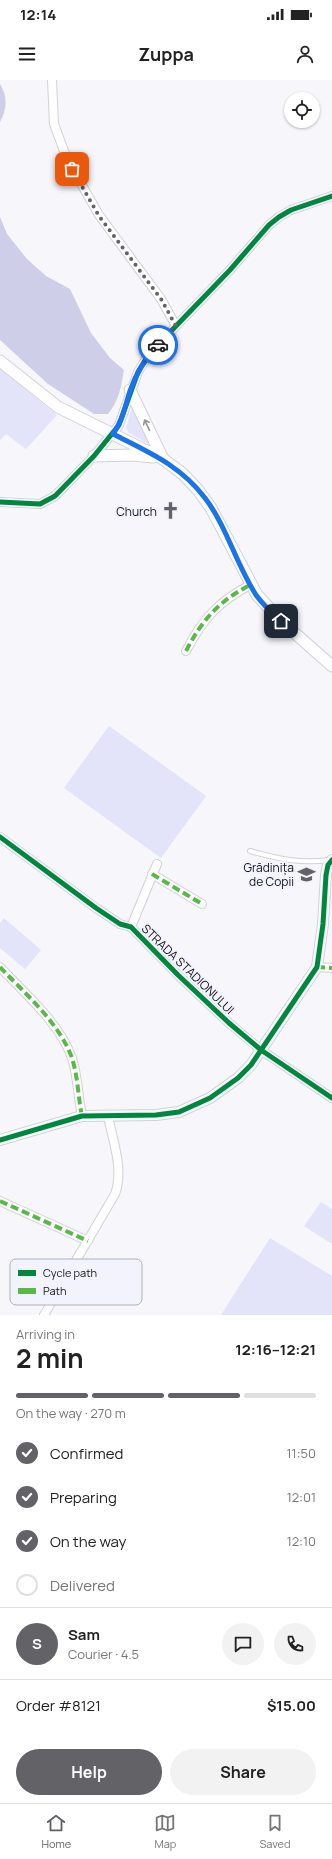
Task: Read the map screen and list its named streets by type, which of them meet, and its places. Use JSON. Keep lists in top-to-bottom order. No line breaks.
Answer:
{"streets":{"street":["STRADA STADIONULUI"]},"places":{"church":["Church"],"school or university":["Grădinița de Copii"]},"legend":["Cycle path","Path"],"page":{"status":"12:14","header":"Zuppa","heading":["2 min","Arriving in","12:16–12:21"],"panel":["Sam","Courier · 4.5","Order #8121","$15.00"],"bar":"On the way · 270 m","list":[["Confirmed","11:50"],["Preparing","12:01"],["On the way","12:10"],"Delivered"],"round":"S","buttons":["Help","Share"],"tabs":["Home","Map","Saved"]}}
